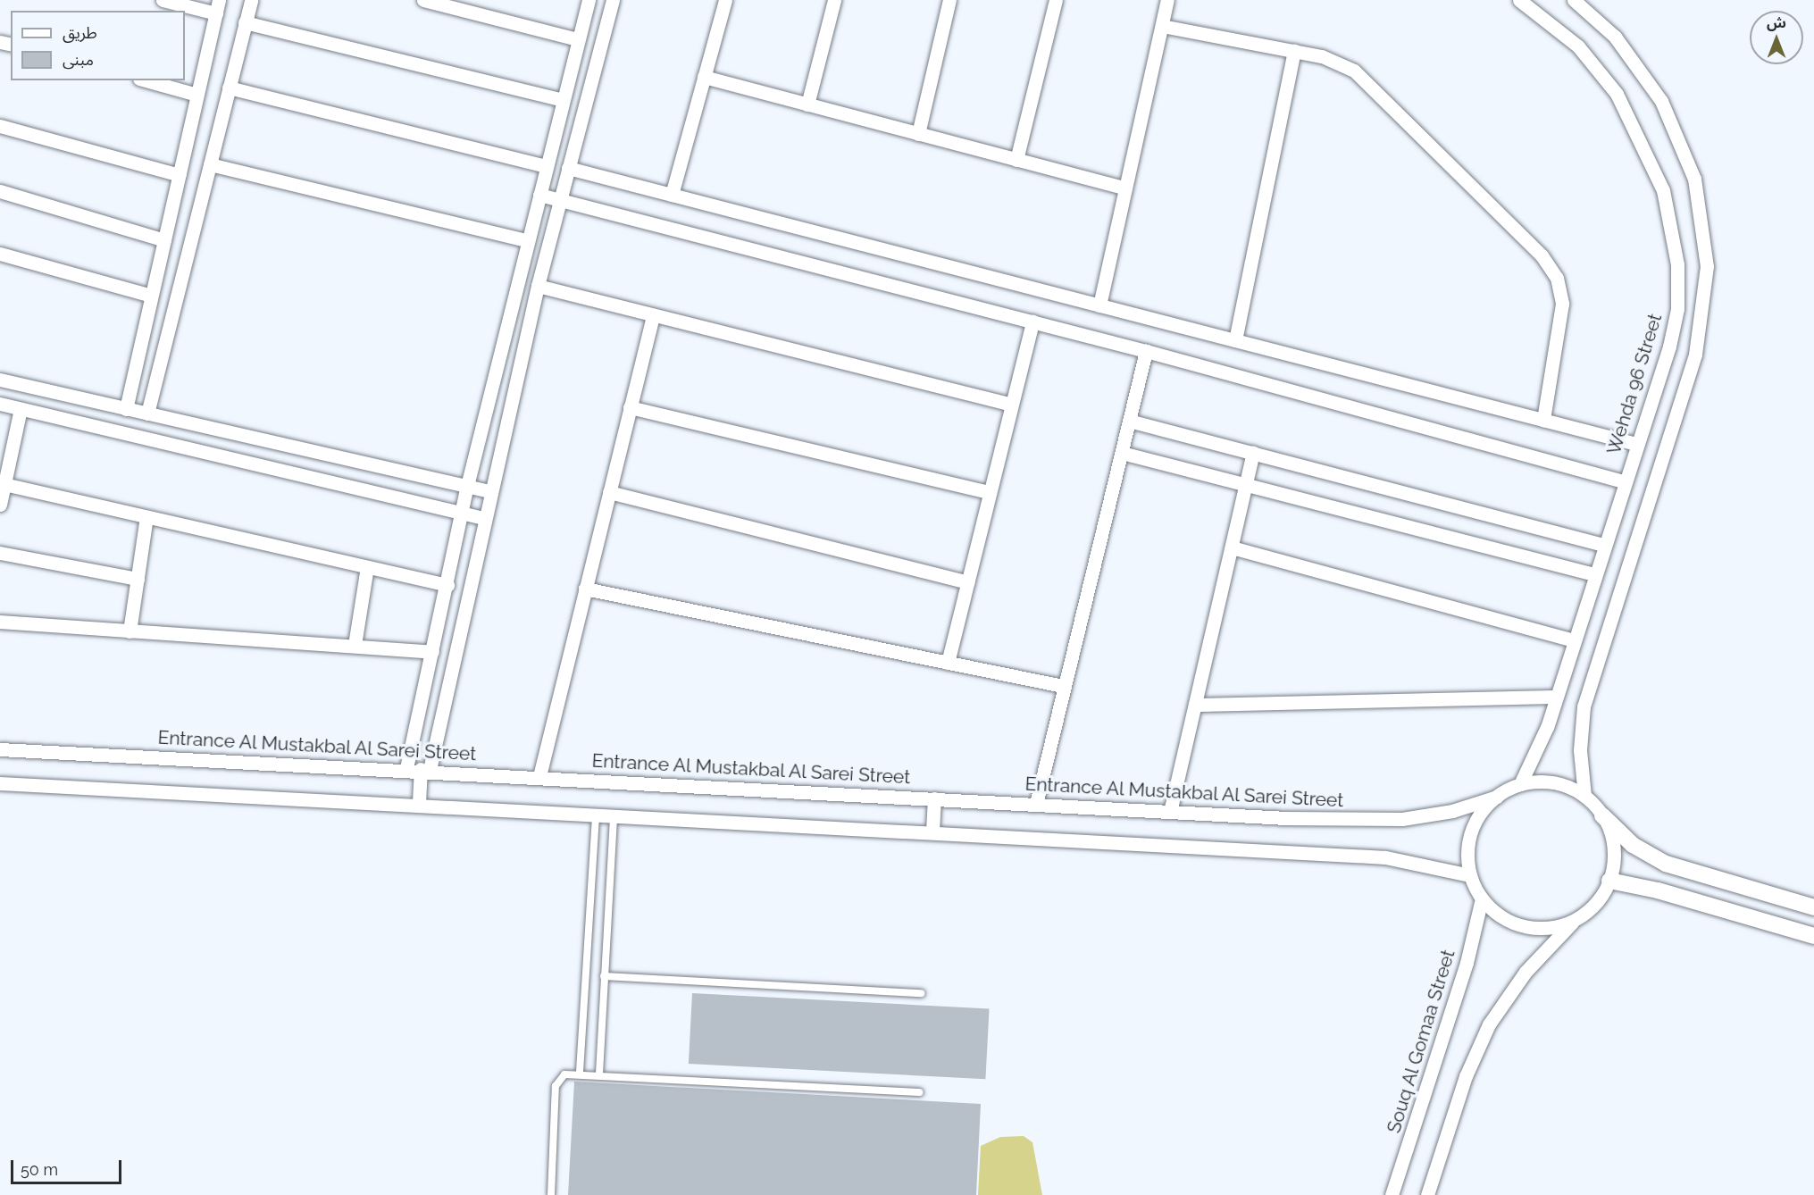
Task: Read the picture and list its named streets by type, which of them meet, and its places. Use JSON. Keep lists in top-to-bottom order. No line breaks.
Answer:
{"streets":{"street":["Wehda 96 Street","Entrance Al Mustakbal Al Sarei Street","Souq Al Gomaa Street"]},"crossings":[["Wehda 96 Street","Entrance Al Mustakbal Al Sarei Street"],["Wehda 96 Street","Souq Al Gomaa Street"],["Entrance Al Mustakbal Al Sarei Street","Souq Al Gomaa Street"]],"legend":["طريق","مبنى"],"scale_bar":"50 m","north":"top"}
